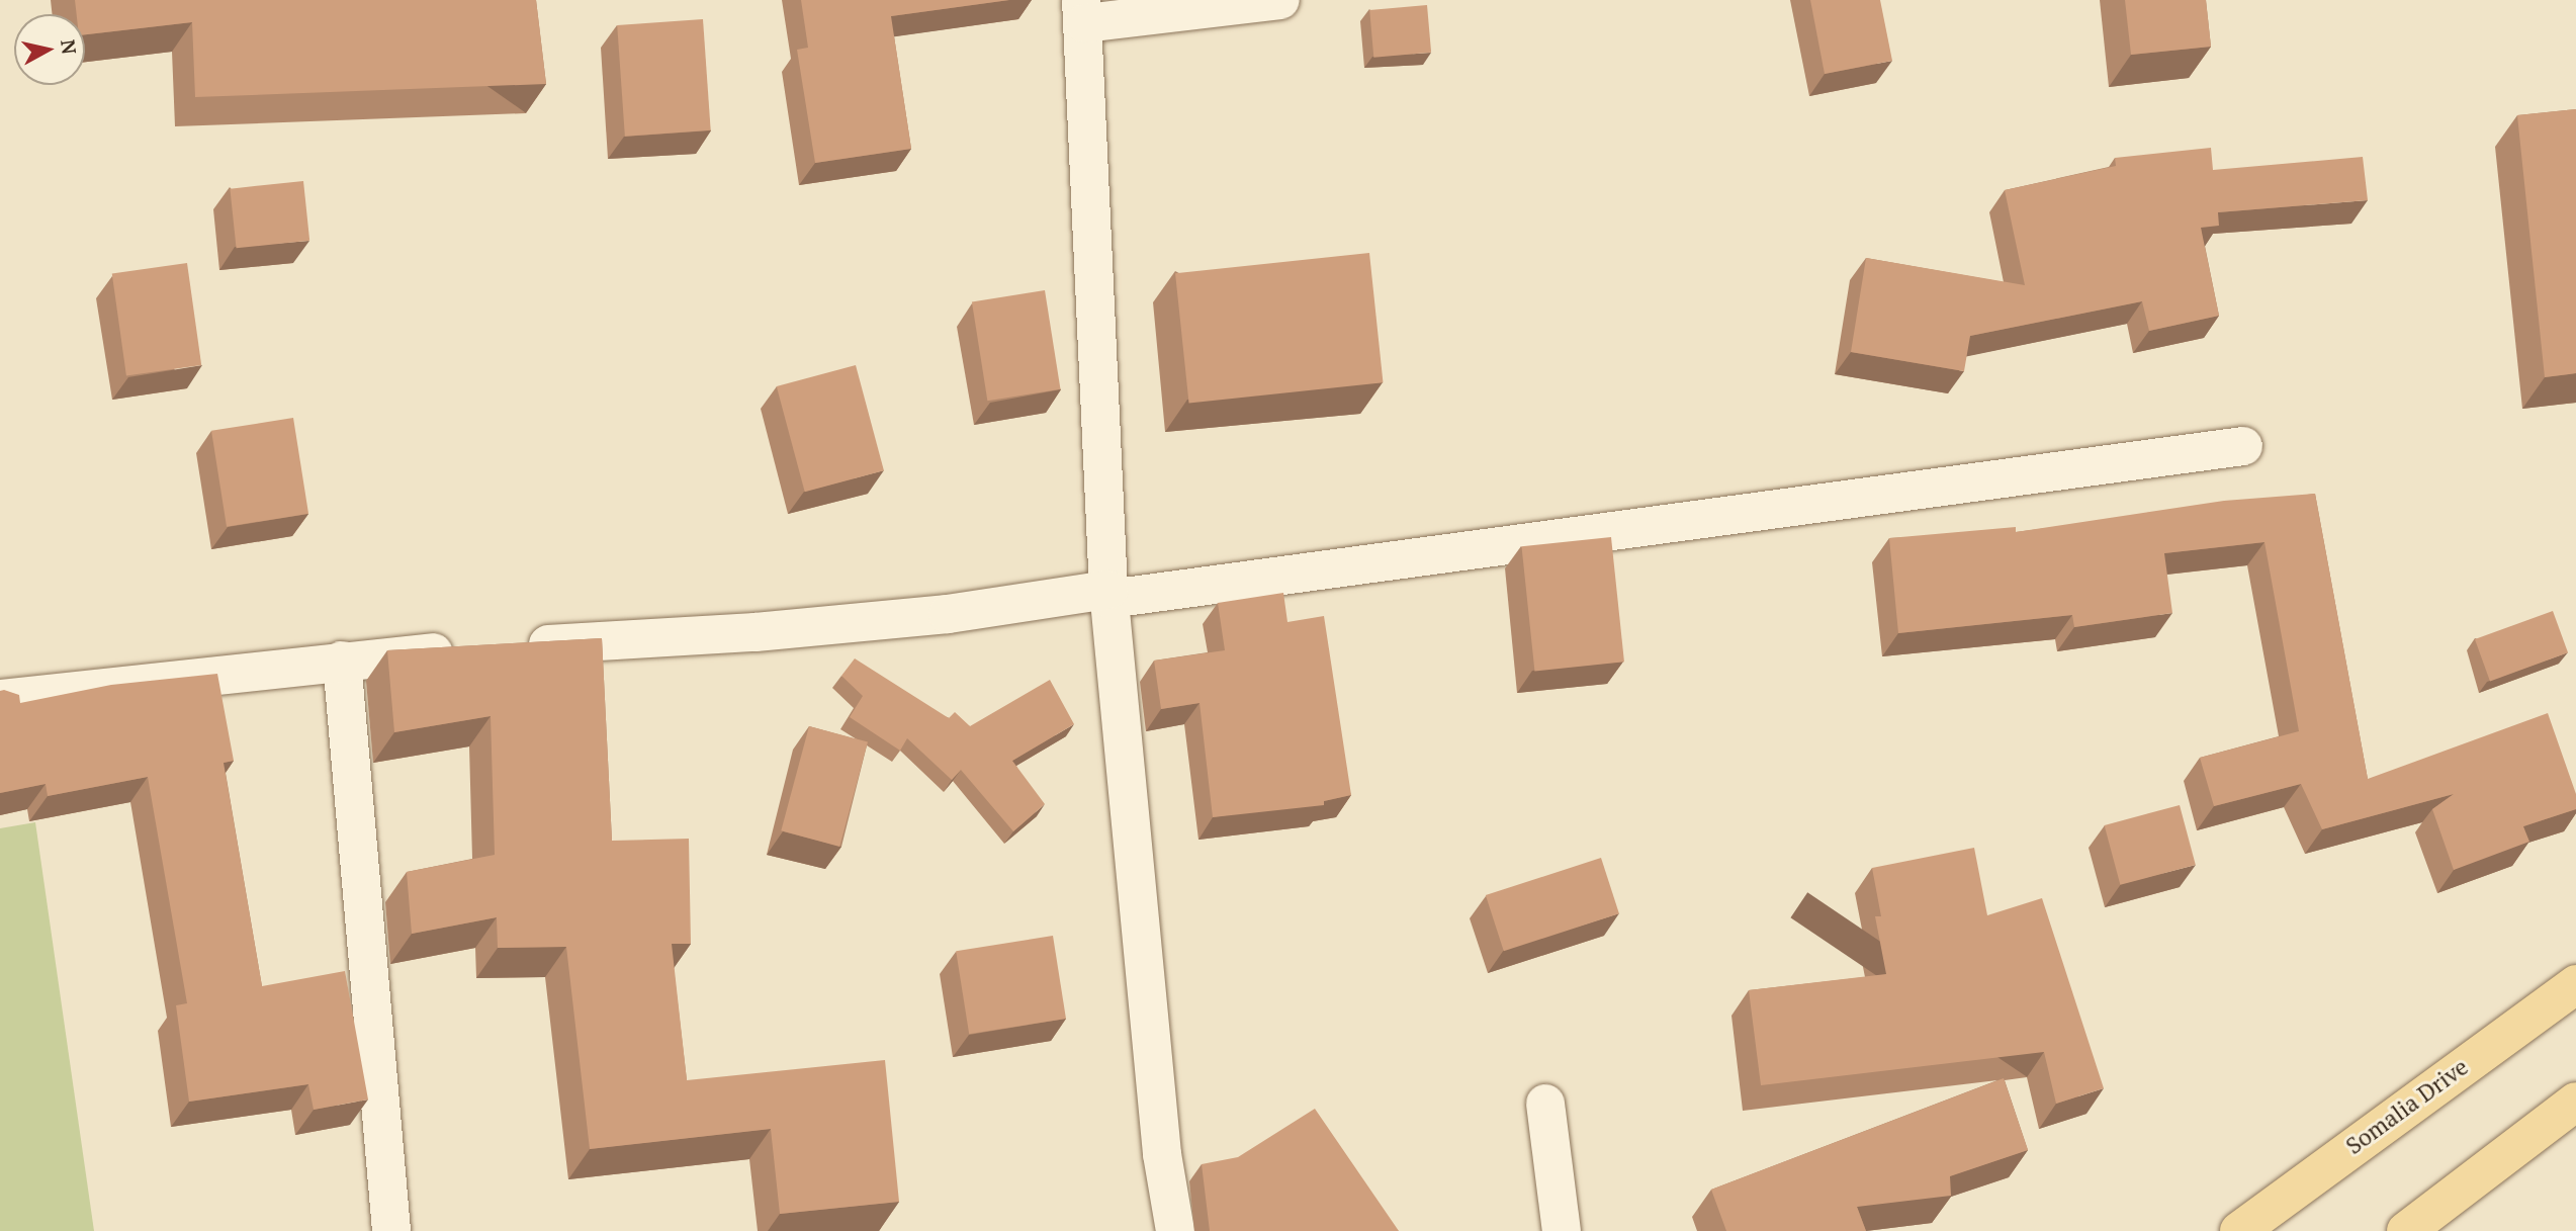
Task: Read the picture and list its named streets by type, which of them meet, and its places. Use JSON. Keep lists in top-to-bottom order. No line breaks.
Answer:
{"streets":{"main road":["Somalia Drive"]},"north":"right"}
